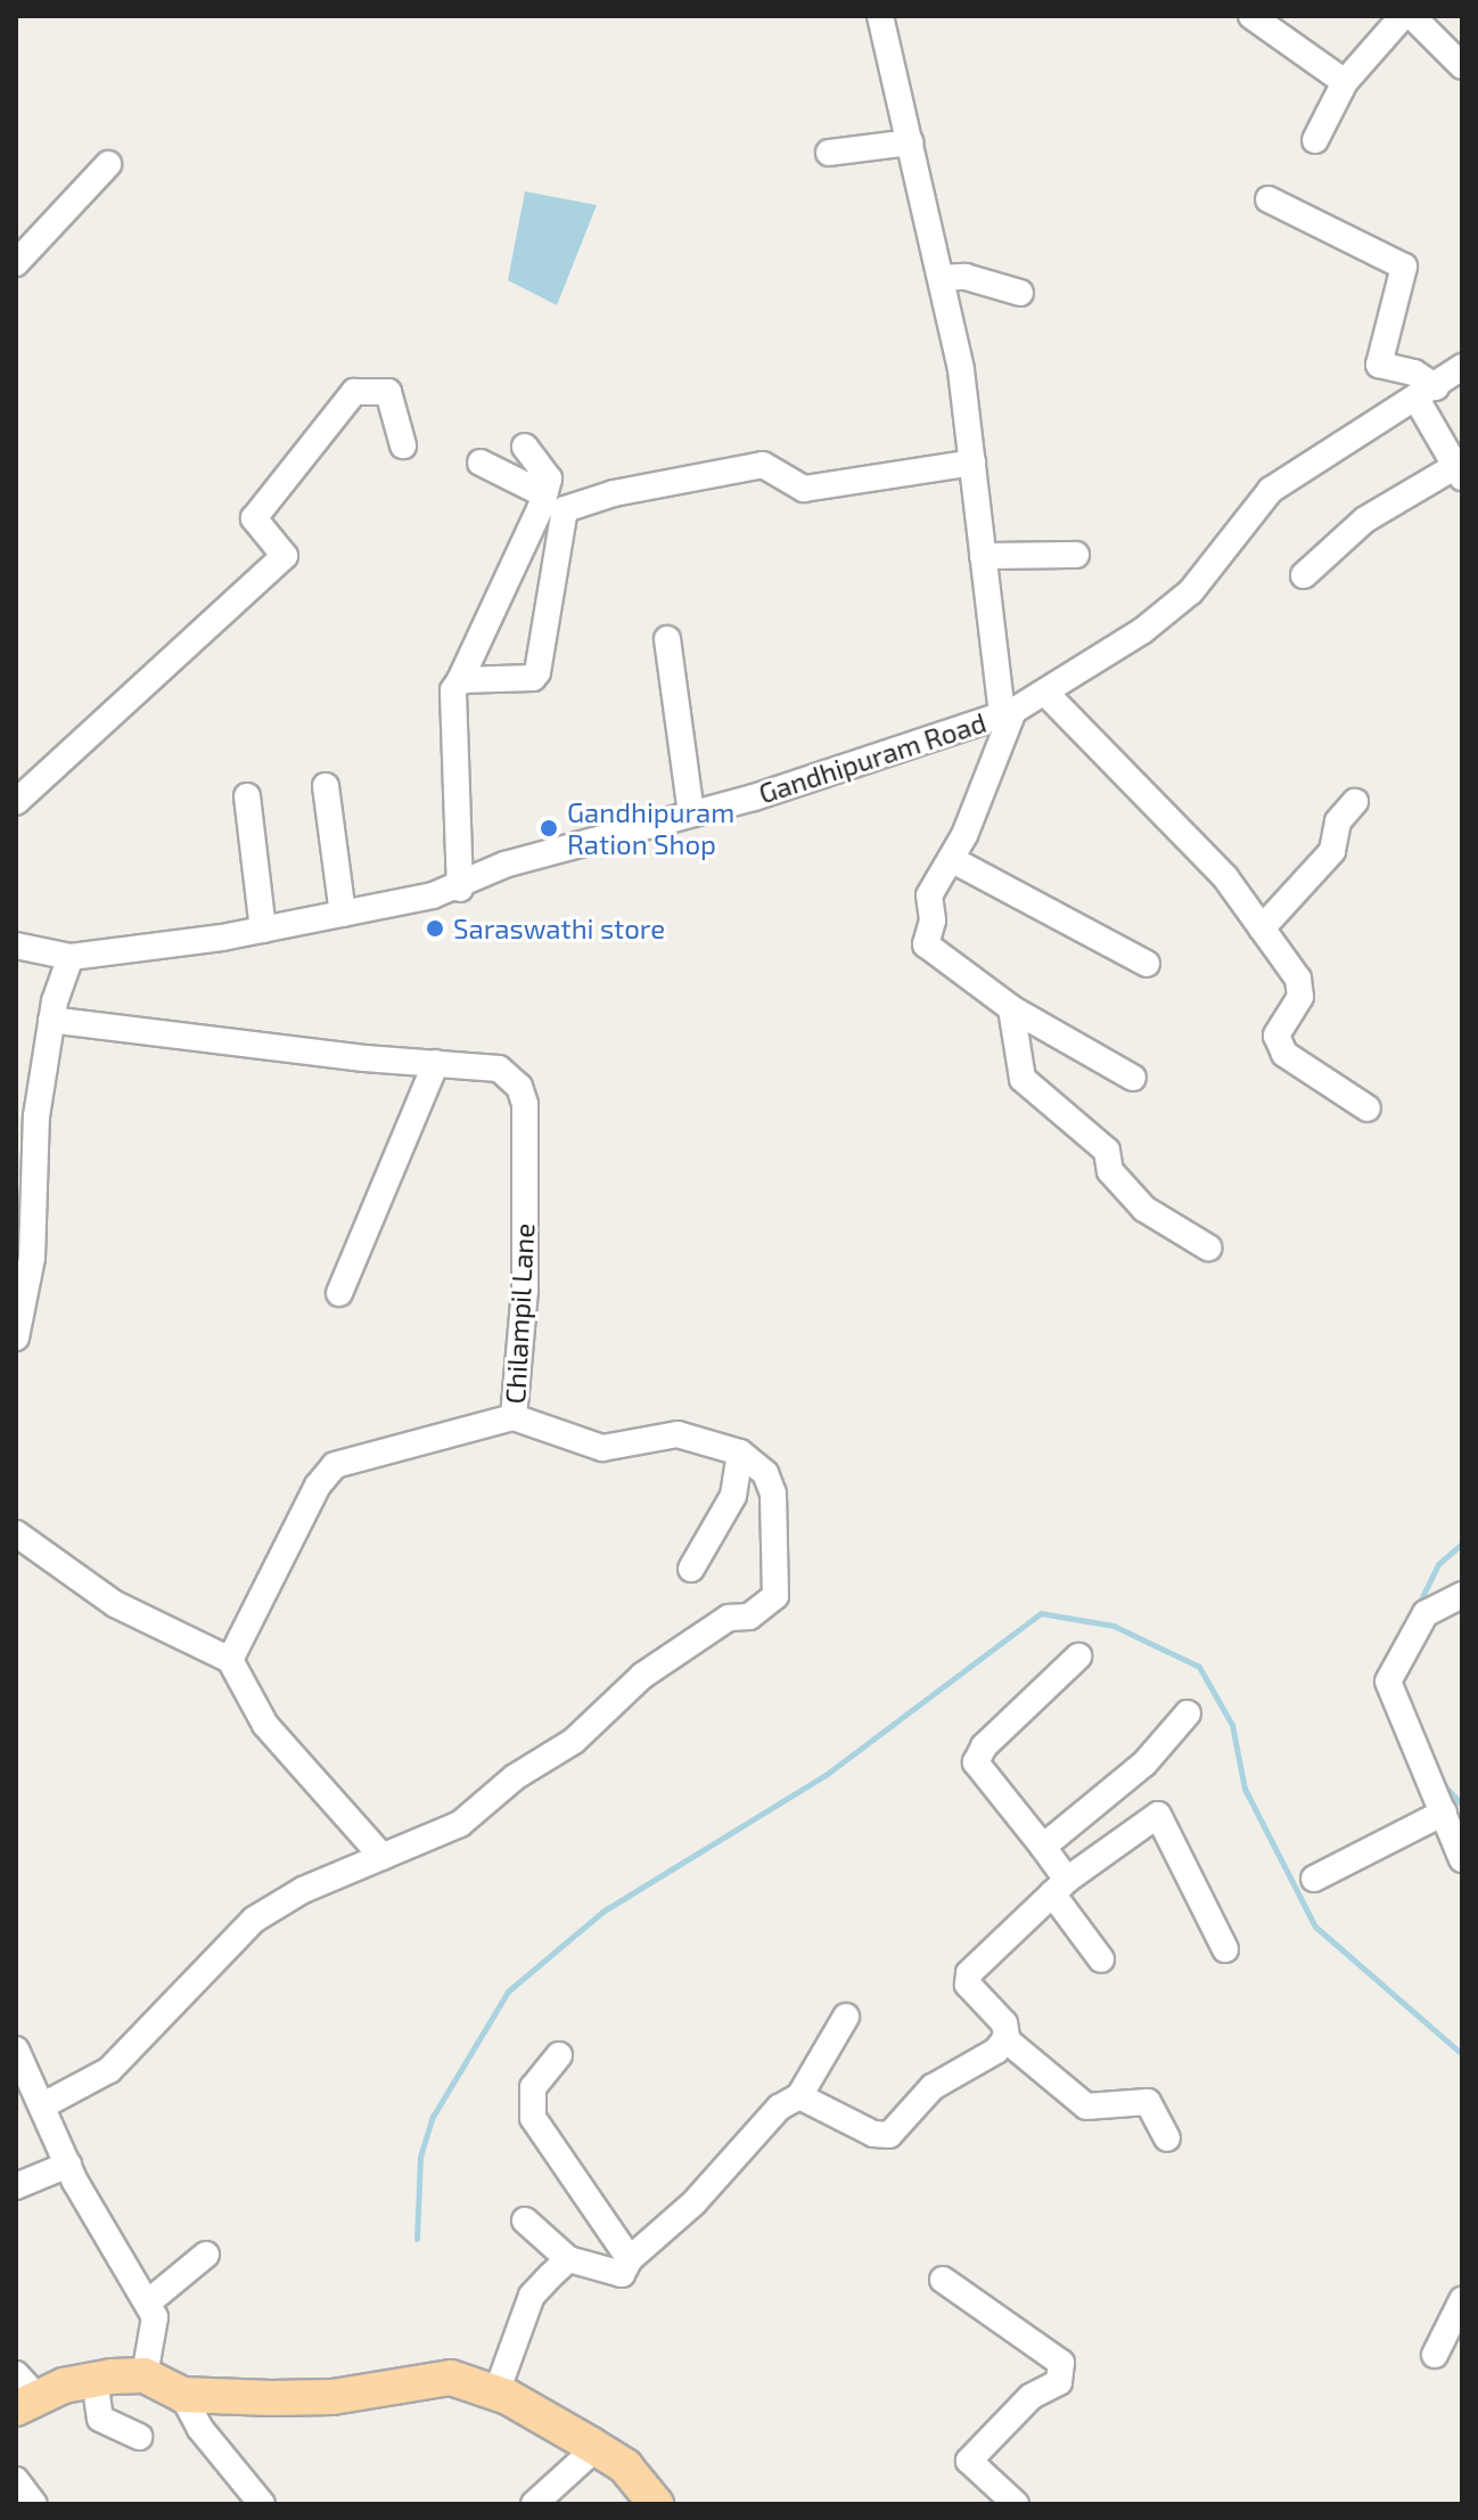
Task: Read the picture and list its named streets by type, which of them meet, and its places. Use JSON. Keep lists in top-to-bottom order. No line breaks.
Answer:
{"streets":{"street":["Gandhipuram Road","Chilampil Lane"]},"places":["Gandhipuram Ration Shop","Saraswathi store"]}
